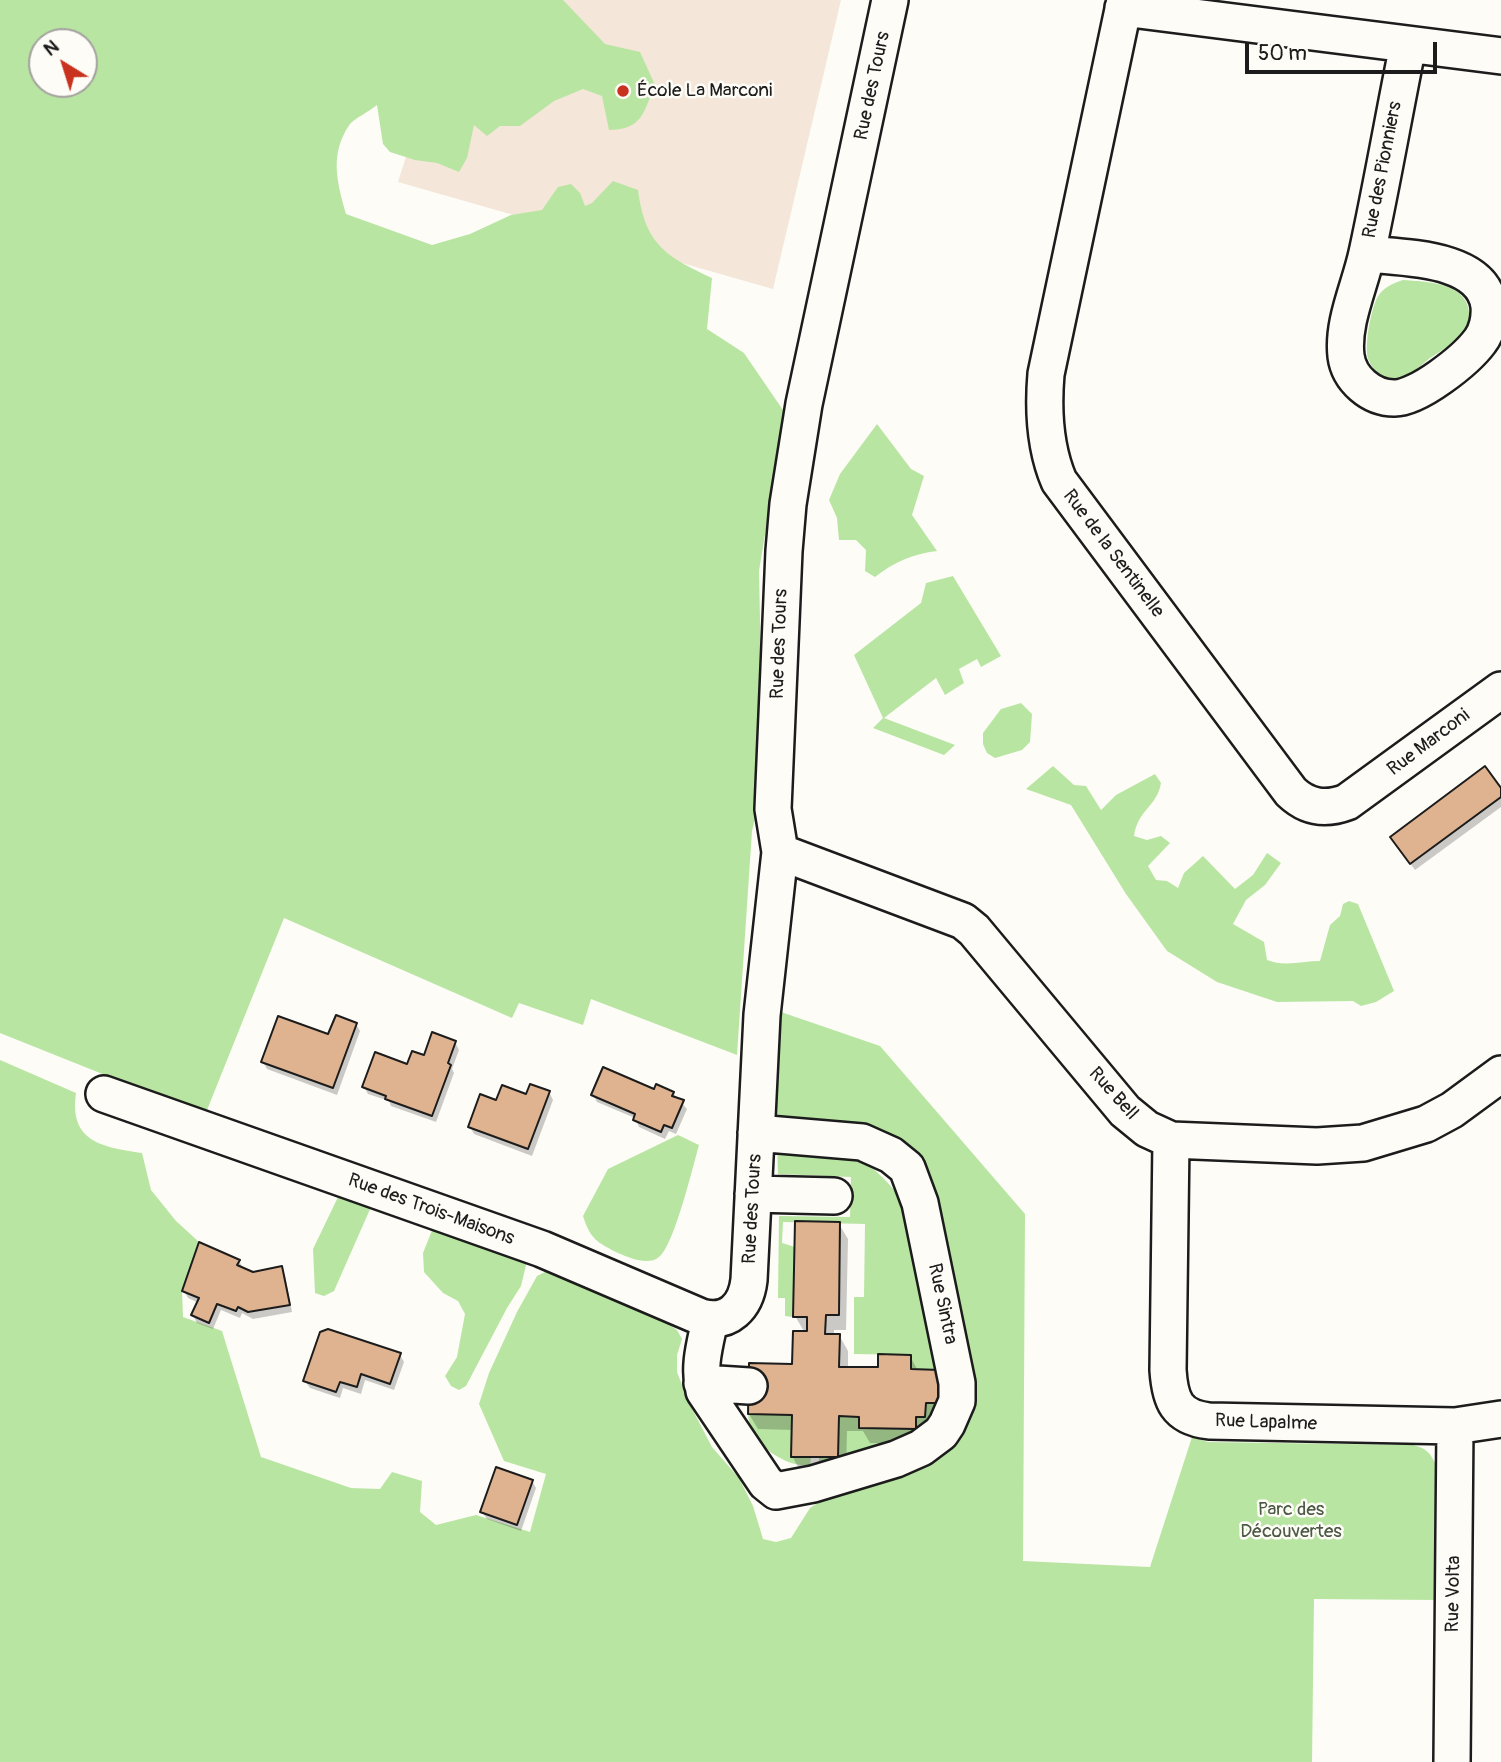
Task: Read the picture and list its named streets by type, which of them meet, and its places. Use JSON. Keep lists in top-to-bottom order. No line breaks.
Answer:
{"streets":{"street":["Rue des Tours","Rue des Pionniers","Rue de la Sentinelle","Rue Marconi","Rue Bell","Rue des Trois-Maisons","Rue Sintra","Rue Lapalme","Rue Volta"]},"crossings":[["Rue des Tours","Rue Bell"],["Rue des Tours","Rue des Trois-Maisons"],["Rue des Tours","Rue Sintra"],["Rue de la Sentinelle","Rue Marconi"],["Rue Bell","Rue Lapalme"],["Rue Lapalme","Rue Volta"]],"parks":["Parc des Découvertes"],"places":["École La Marconi"],"scale_bar":"50 m","north":"top left"}
